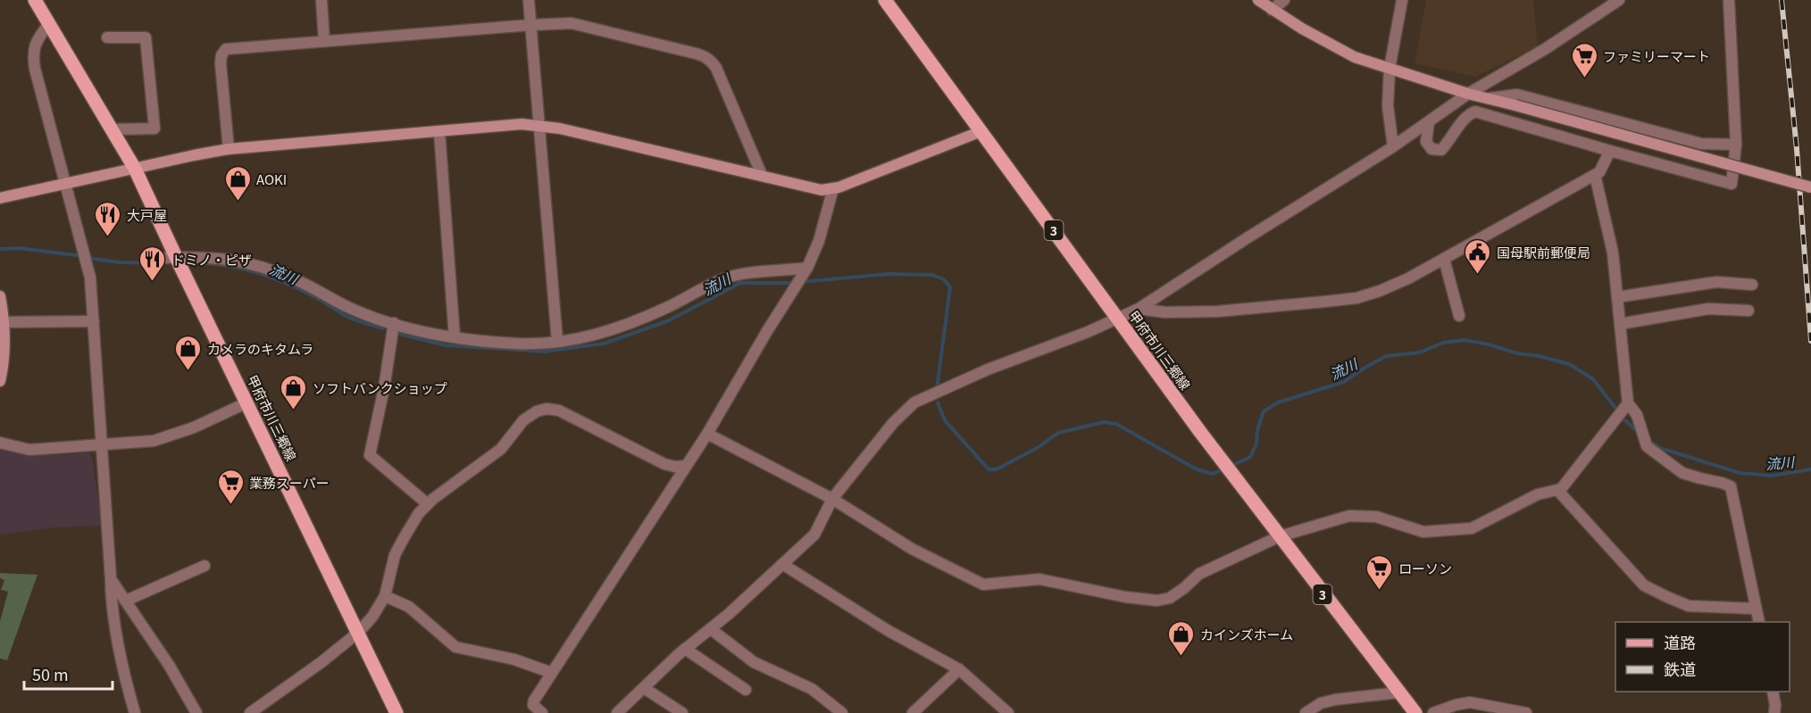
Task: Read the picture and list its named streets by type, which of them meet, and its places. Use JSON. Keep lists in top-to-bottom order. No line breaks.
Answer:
{"streets":{"main road":["3","甲府市川三郷線"]},"water":["流川"],"places":{"supermarket":["ファミリーマート","業務スーパー","ローソン"],"shop":["AOKI","カメラのキタムラ","ソフトバンクショップ","カインズホーム"],"restaurant":["大戸屋","ドミノ・ピザ"],"public building":["国母駅前郵便局"]},"legend":["道路","鉄道"],"scale_bar":"50 m"}
